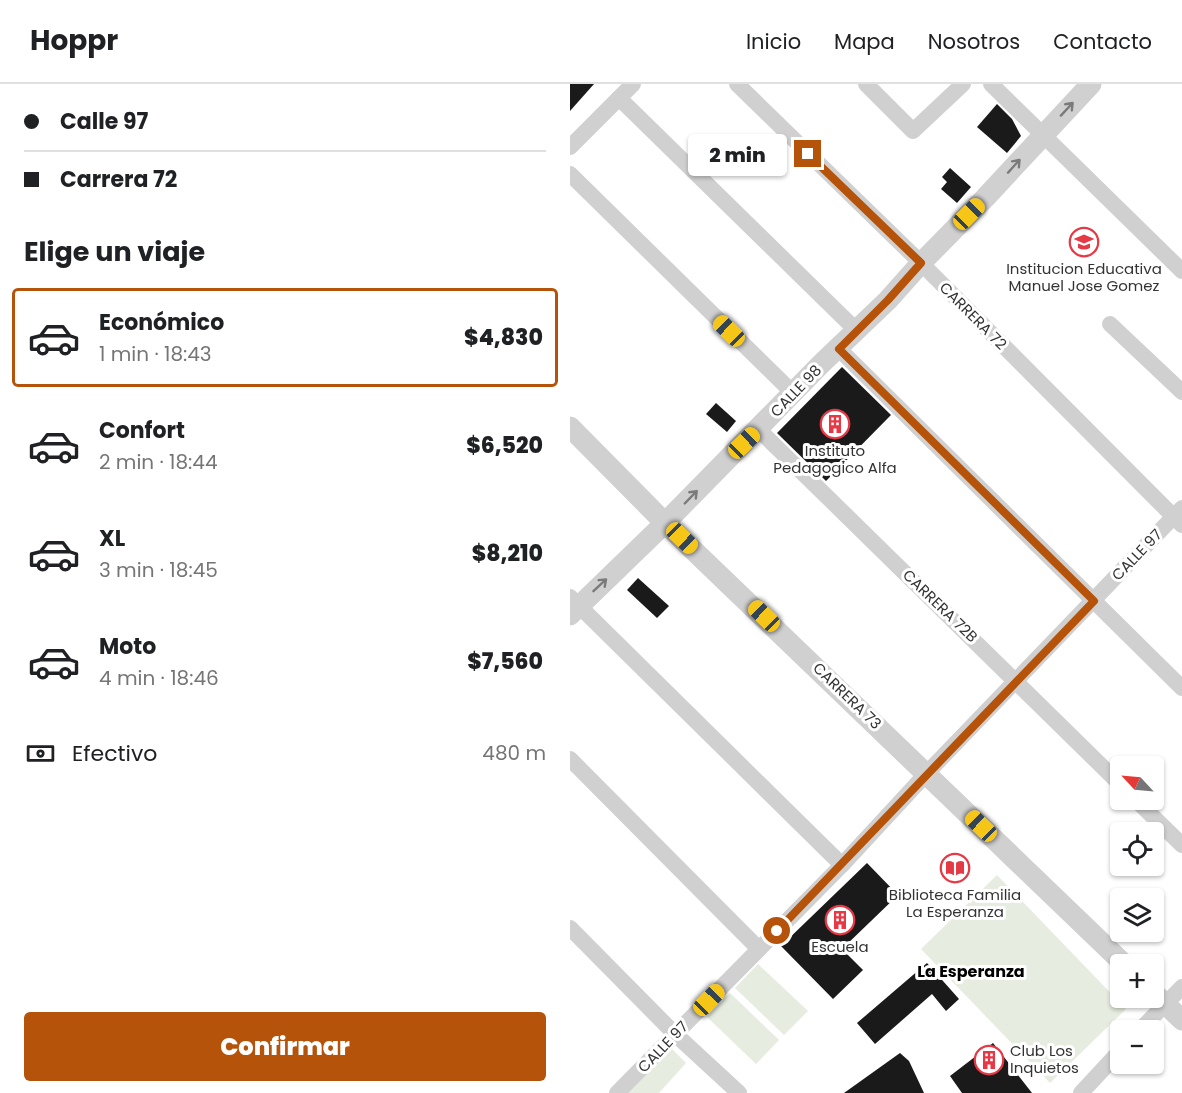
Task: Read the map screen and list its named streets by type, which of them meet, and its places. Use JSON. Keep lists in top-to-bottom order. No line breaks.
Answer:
{"streets":{"street":["CARRERA 72","CALLE 98","CALLE 97","CARRERA 72B","CARRERA 73"]},"crossings":[["CARRERA 72","CALLE 98"],["CARRERA 72","CALLE 97"],["CALLE 98","CARRERA 72B"],["CALLE 98","CARRERA 73"],["CALLE 97","CARRERA 72B"],["CALLE 97","CARRERA 73"]],"one_way":["CALLE 98"],"districts":["La Esperanza"],"places":{"school or university":["Institucion Educativa Manuel Jose Gomez"],"building":["Instituto Pedagogico Alfa","Escuela","Club Los Inquietos"],"library":["Biblioteca Familia La Esperanza"]},"north":"top left","page":{"header":"Hoppr","nav":["Inicio","Mapa","Nosotros","Contacto"],"banner":["Calle 97","Carrera 72"],"bubble":"2 min","heading":"Elige un viaje","list":[{"name":"Económico","note":"1 min · 18:43","value":"$4,830"},{"name":"Confort","note":"2 min · 18:44","value":"$6,520"},{"name":"XL","note":"3 min · 18:45","value":"$8,210"},{"name":"Moto","note":"4 min · 18:46","value":"$7,560"}],"pay":["Efectivo","480 m"],"map_buttons":["+","−"],"buttons":"Confirmar"}}
